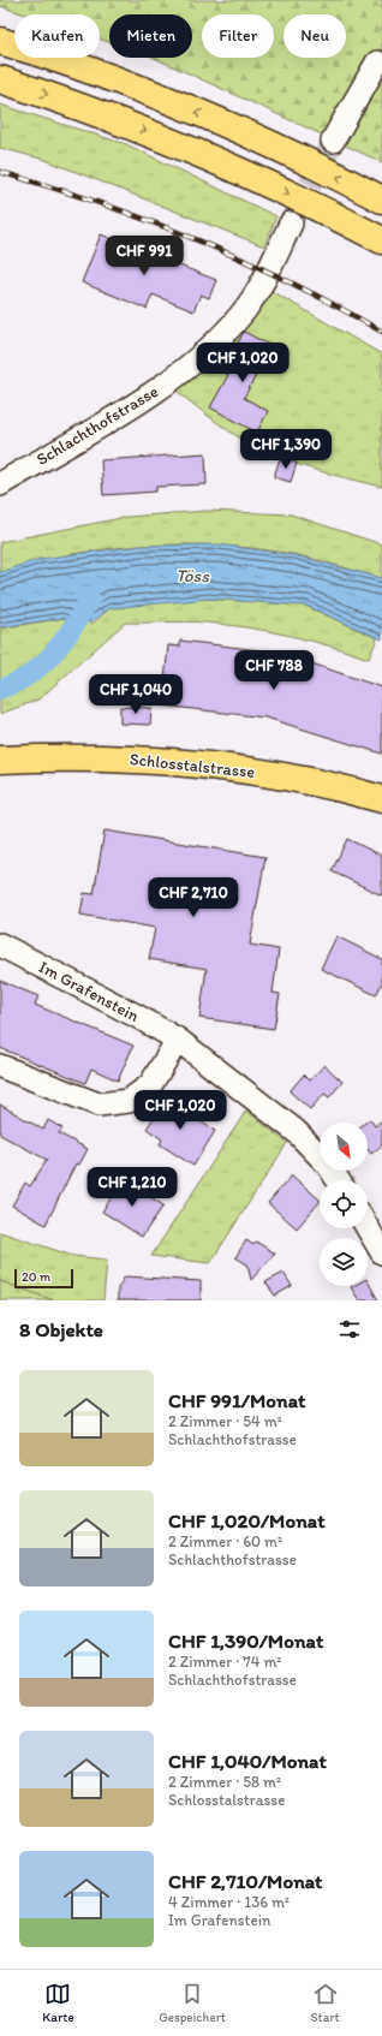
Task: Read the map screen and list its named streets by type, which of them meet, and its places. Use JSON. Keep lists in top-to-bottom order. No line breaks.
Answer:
{"streets":{"main road":["Schlosstalstrasse"],"street":["Schlachthofstrasse","Im Grafenstein"]},"water":["Töss"],"scale_bar":"20 m","north":"bottom right","page":{"chip":["Kaufen","Mieten","Filter","Neu"],"price":["CHF 991","CHF 1,020","CHF 1,390","CHF 788","CHF 1,040","CHF 2,710","CHF 1,020","CHF 1,210"],"scale":"20 m","heading":"8 Objekte","list":[{"name":"CHF 991/Monat","note":"2 Zimmer · 54 m² · Schlachthofstrasse"},{"name":"CHF 1,020/Monat","note":"2 Zimmer · 60 m² · Schlachthofstrasse"},{"name":"CHF 1,390/Monat","note":"2 Zimmer · 74 m² · Schlachthofstrasse"},{"name":"CHF 1,040/Monat","note":"2 Zimmer · 58 m² · Schlosstalstrasse"},{"name":"CHF 2,710/Monat","note":"4 Zimmer · 136 m² · Im Grafenstein"}],"tabs":["Karte","Gespeichert","Start"]}}
